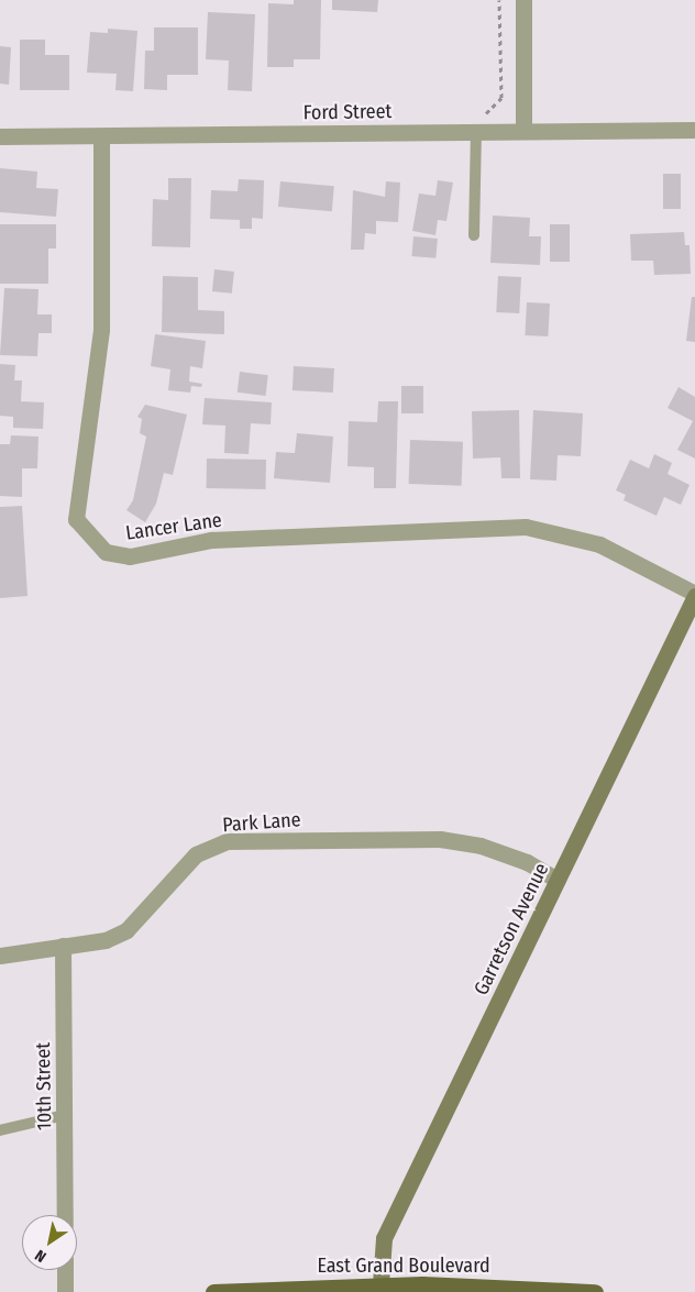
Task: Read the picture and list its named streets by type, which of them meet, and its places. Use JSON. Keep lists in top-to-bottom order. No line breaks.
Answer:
{"streets":{"main road":["East Grand Boulevard"],"street":["Ford Street","Lancer Lane","Park Lane","Garretson Avenue","10th Street"]},"crossings":[["Ford Street","Lancer Lane"],["Lancer Lane","Garretson Avenue"],["Park Lane","Garretson Avenue"],["Park Lane","10th Street"],["Garretson Avenue","East Grand Boulevard"]],"north":"bottom left"}
